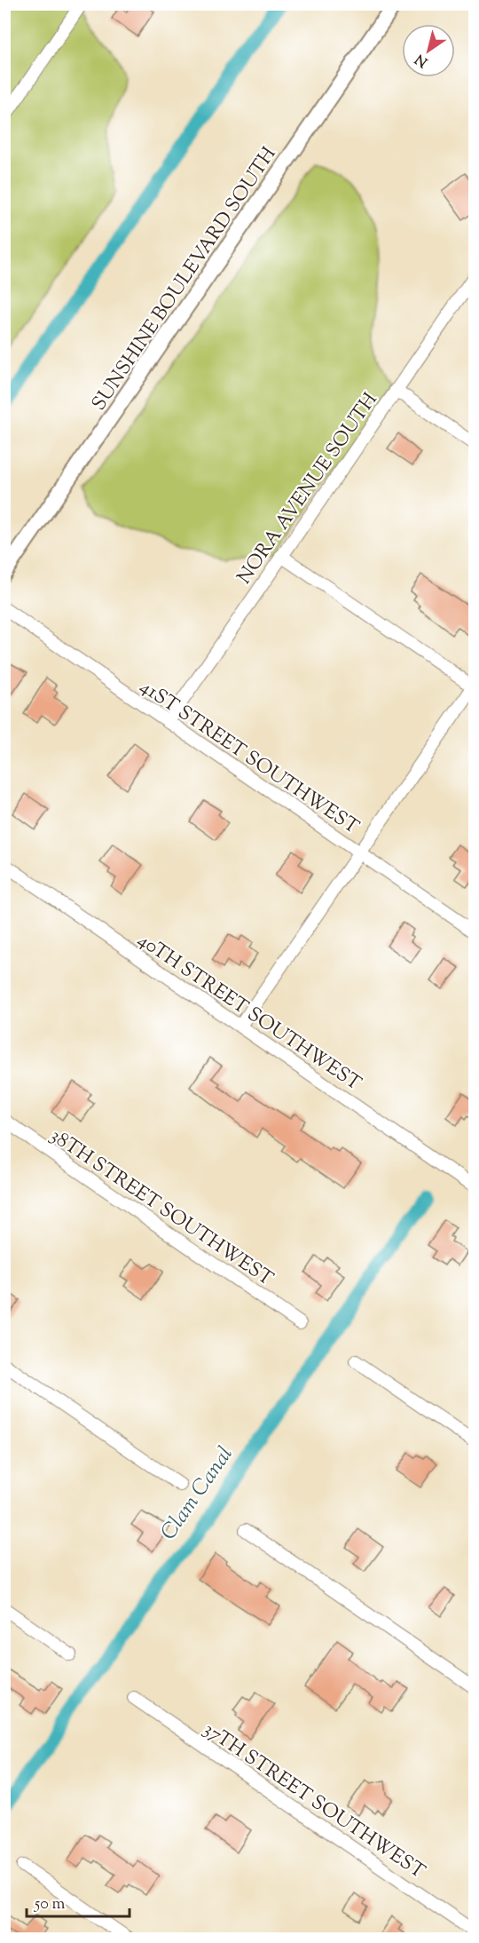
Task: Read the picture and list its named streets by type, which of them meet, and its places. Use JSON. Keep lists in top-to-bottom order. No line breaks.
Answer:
{"streets":{"street":["SUNSHINE BOULEVARD SOUTH","NORA AVENUE SOUTH","41ST STREET SOUTHWEST","40TH STREET SOUTHWEST","38TH STREET SOUTHWEST","37TH STREET SOUTHWEST"]},"crossings":[["NORA AVENUE SOUTH","41ST STREET SOUTHWEST"]],"water":["Clam Canal"],"scale_bar":"50 m","north":"bottom left"}
